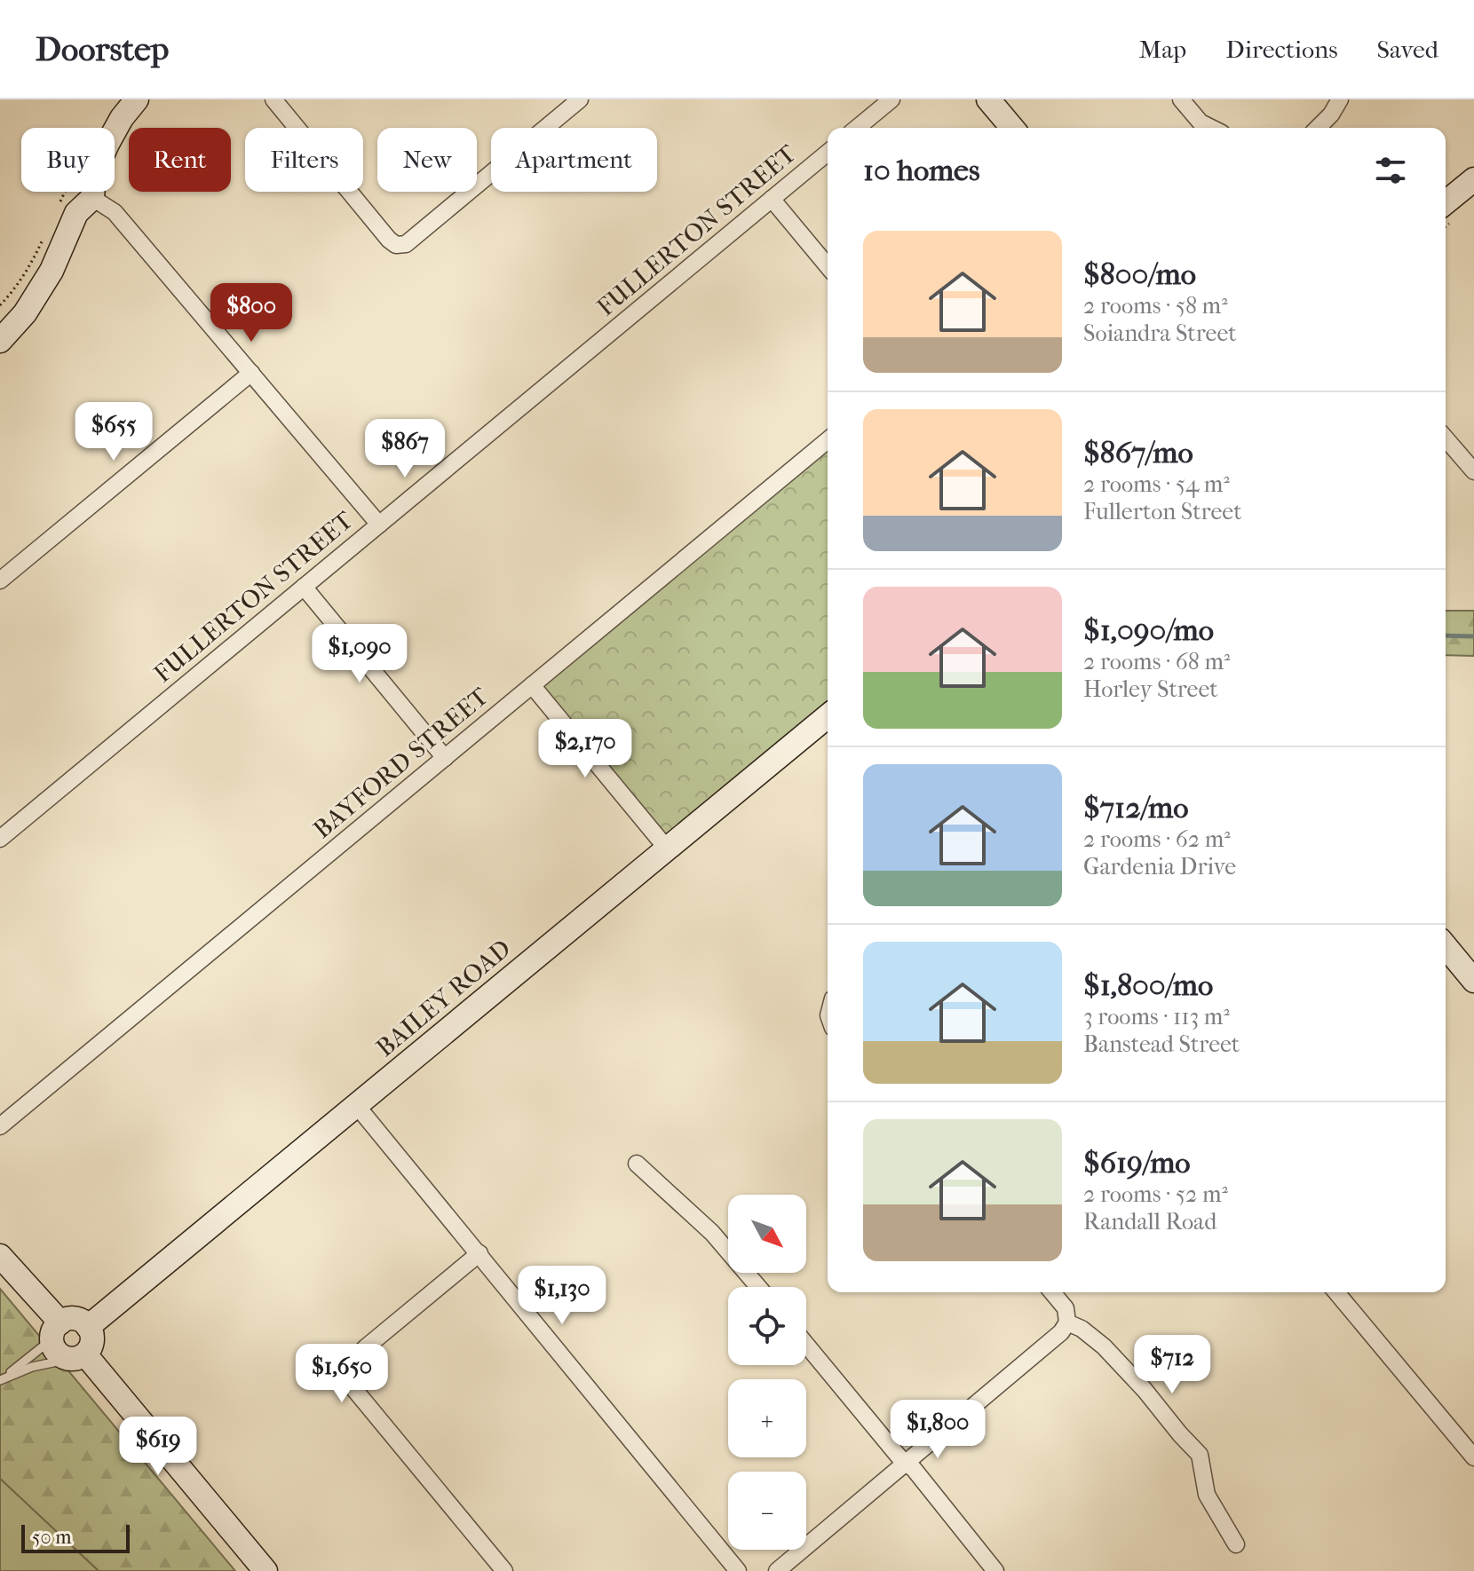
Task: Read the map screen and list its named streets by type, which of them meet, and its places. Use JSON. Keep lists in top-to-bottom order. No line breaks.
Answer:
{"streets":{"street":["FULLERTON STREET","BAYFORD STREET","BAILEY ROAD"]},"scale_bar":"50 m","north":"bottom right","page":{"header":"Doorstep","nav":["Map","Directions","Saved"],"chip":["Buy","Rent","Filters","New","Apartment"],"heading":"10 homes","list":[{"name":"$800/mo","note":"2 rooms · 58 m² · Soiandra Street"},{"name":"$867/mo","note":"2 rooms · 54 m² · Fullerton Street"},{"name":"$1,090/mo","note":"2 rooms · 68 m² · Horley Street"},{"name":"$712/mo","note":"2 rooms · 62 m² · Gardenia Drive"},{"name":"$1,800/mo","note":"3 rooms · 113 m² · Banstead Street"},{"name":"$619/mo","note":"2 rooms · 52 m² · Randall Road"}],"price":["$800","$655","$867","$1,090","$2,170","$1,130","$712","$1,650","$1,800","$619"],"map_buttons":["+","−"],"scale":"50 m"}}
